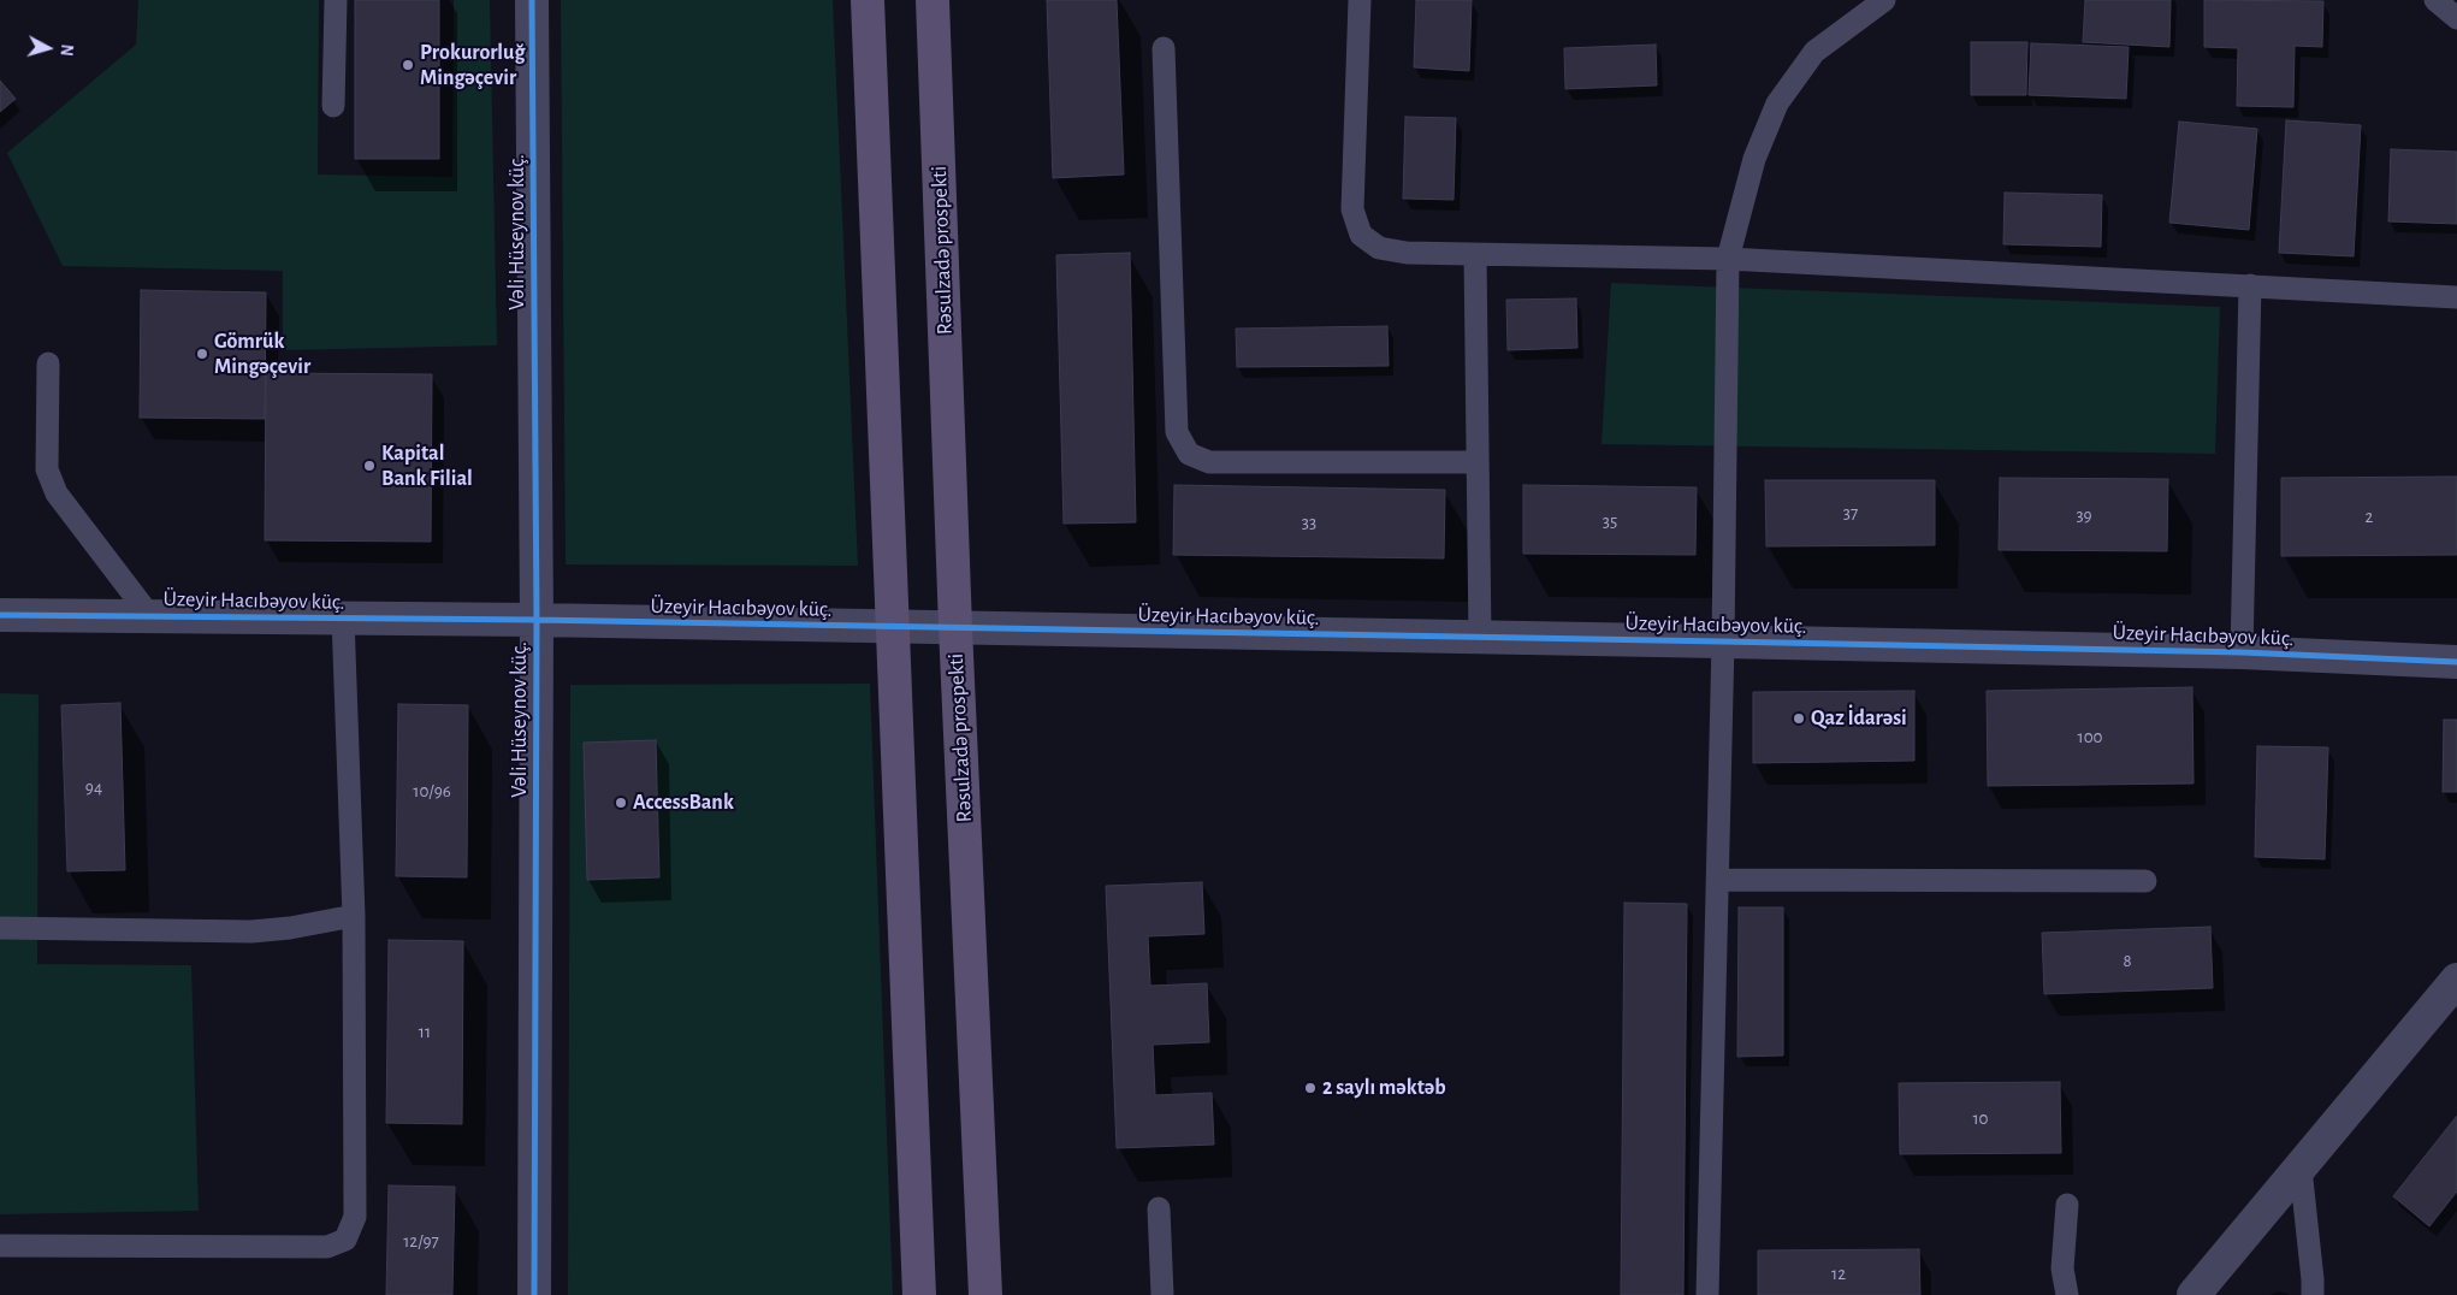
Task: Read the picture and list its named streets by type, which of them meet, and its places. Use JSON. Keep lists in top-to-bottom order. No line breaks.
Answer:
{"streets":{"main road":["Rəsulzadə prospekti"],"street":["Vəli Hüseynov küç.","Üzeyir Hacıbəyov küç."]},"crossings":[["Vəli Hüseynov küç.","Üzeyir Hacıbəyov küç."],["Rəsulzadə prospekti","Üzeyir Hacıbəyov küç."]],"places":["Prokurorluğ Mingəçevir","Gömrük Mingəçevir","Kapital Bank Filial","Qaz İdarəsi","AccessBank","2 saylı məktəb"],"house_numbers":["37","39","2","35","33","100","94","10/96","8","11","10","12/97","12"],"north":"right"}
